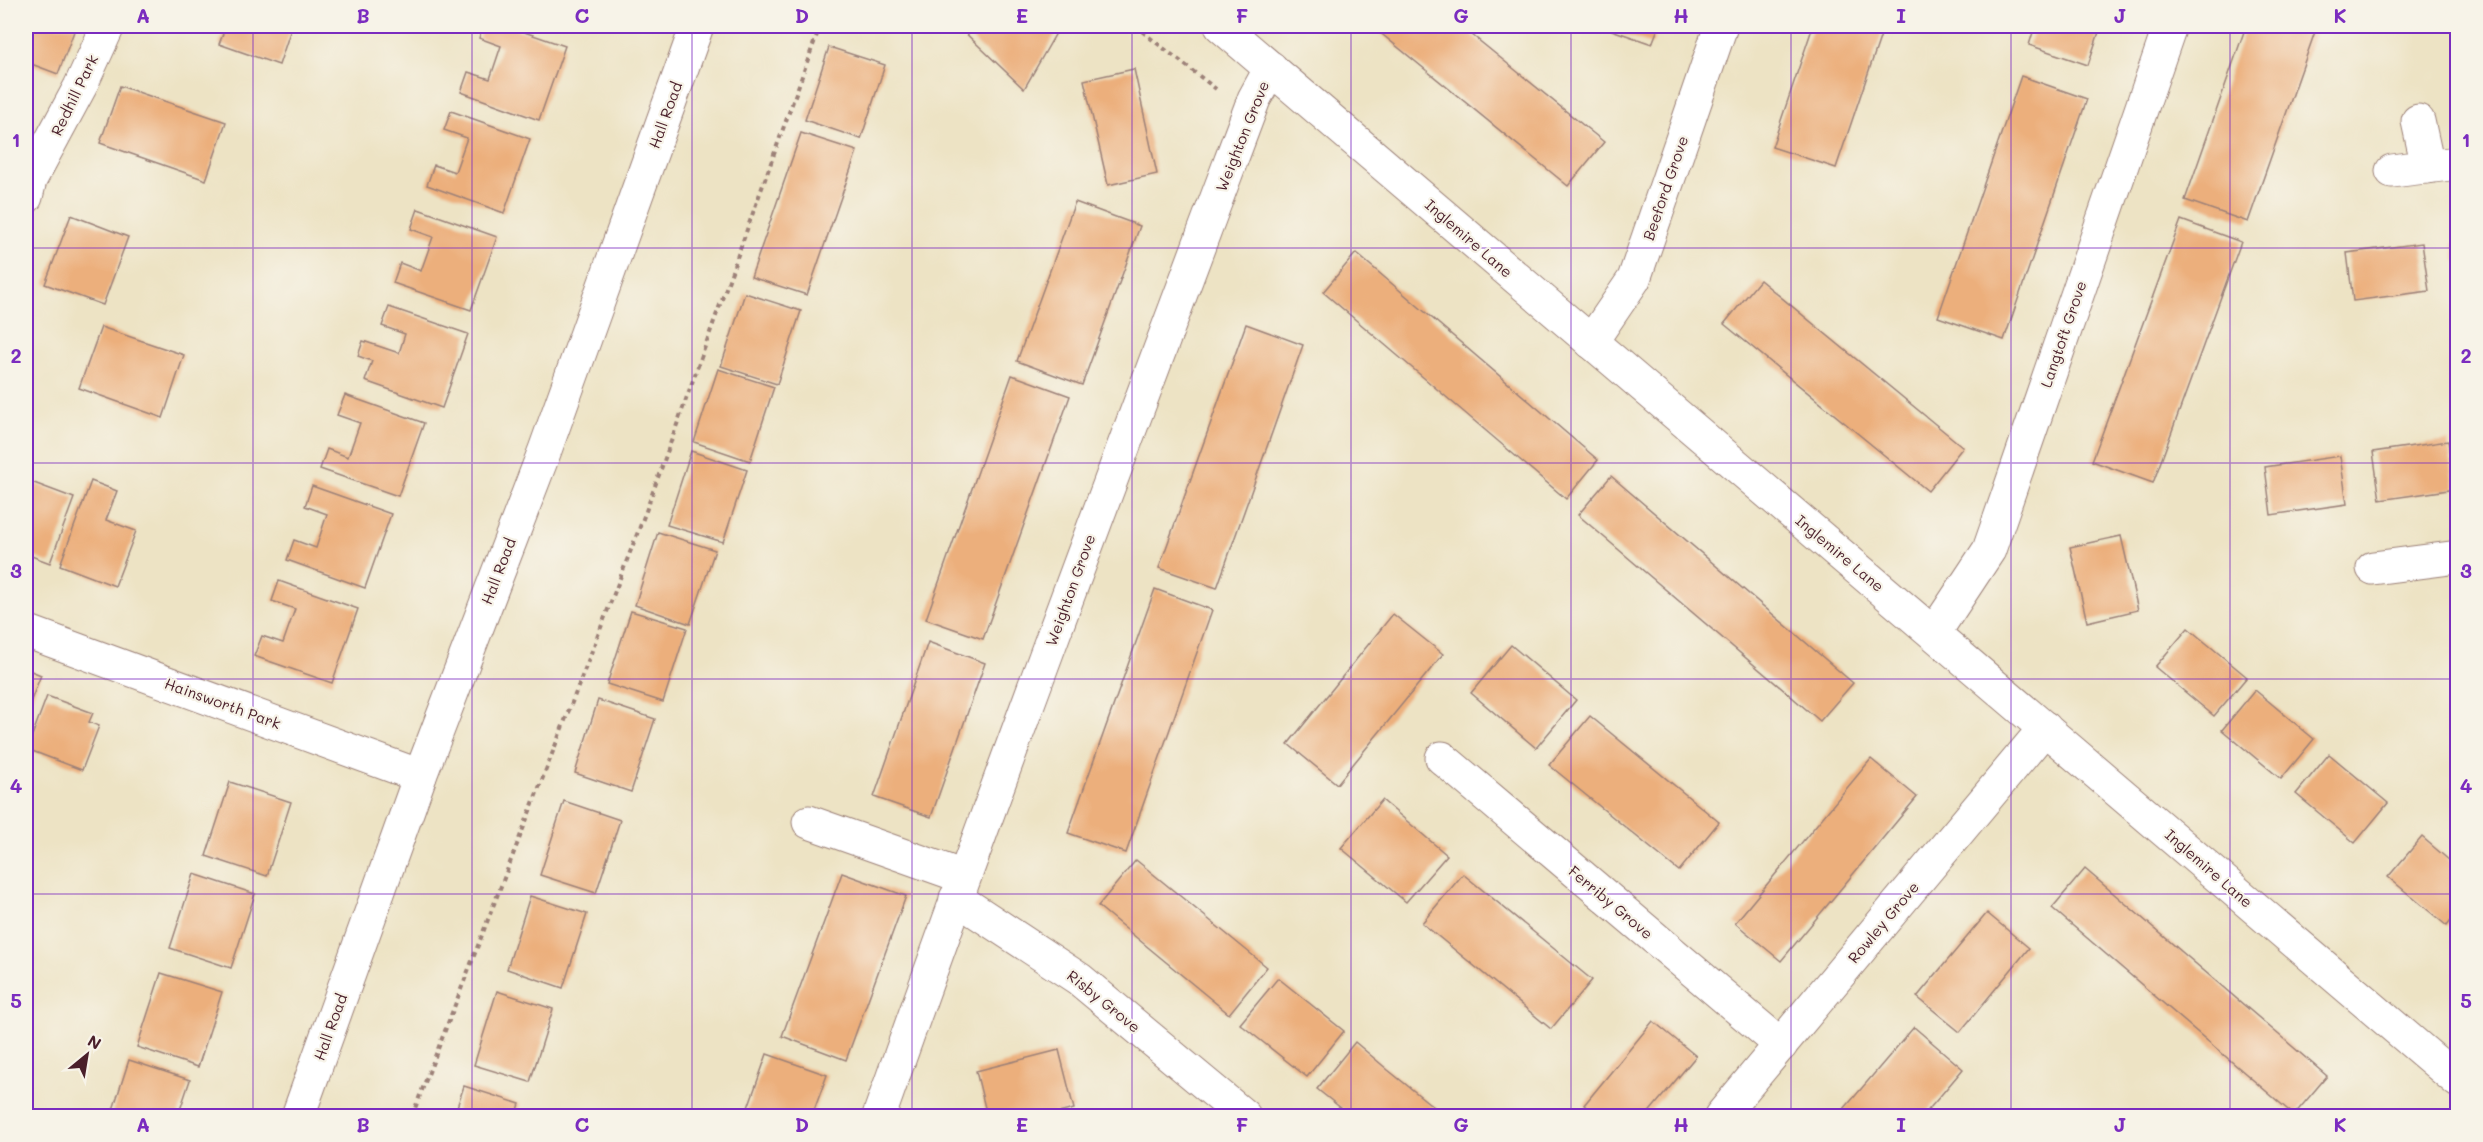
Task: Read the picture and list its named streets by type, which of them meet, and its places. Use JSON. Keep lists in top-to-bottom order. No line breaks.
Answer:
{"streets":{"street":["Redhill Park","Hall Road","Weighton Grove","Beeford Grove","Inglemire Lane","Langtoft Grove","Hainsworth Park","Ferriby Grove","Rowley Grove","Risby Grove"]},"crossings":[["Hall Road","Hainsworth Park"],["Weighton Grove","Inglemire Lane"],["Weighton Grove","Risby Grove"],["Beeford Grove","Inglemire Lane"],["Inglemire Lane","Langtoft Grove"],["Inglemire Lane","Rowley Grove"],["Ferriby Grove","Rowley Grove"]],"north":"top right","grid":{"columns":["A","B","C","D","E","F","G","H","I","J","K"],"rows":["1","2","3","4","5"]}}
